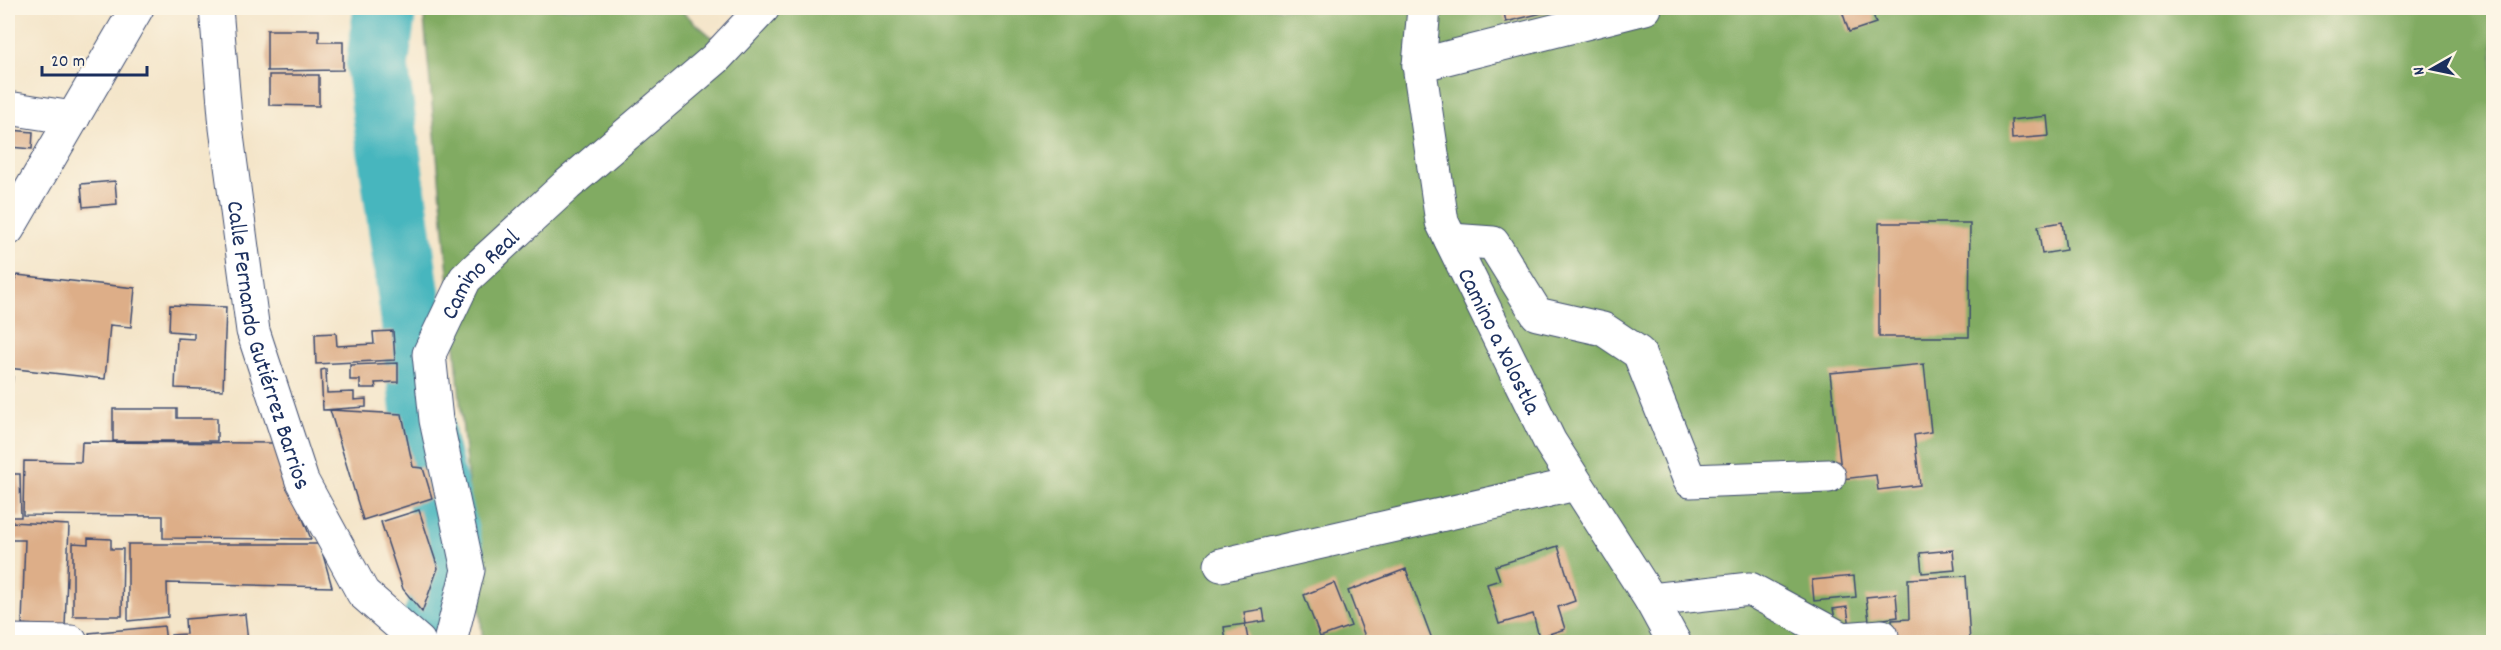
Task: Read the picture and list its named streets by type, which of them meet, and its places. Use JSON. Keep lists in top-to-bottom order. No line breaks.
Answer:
{"streets":{"street":["Camino Real","Camino a Xolostla","Calle Fernando Gutiérrez Barrios"]},"scale_bar":"20 m","north":"left"}
